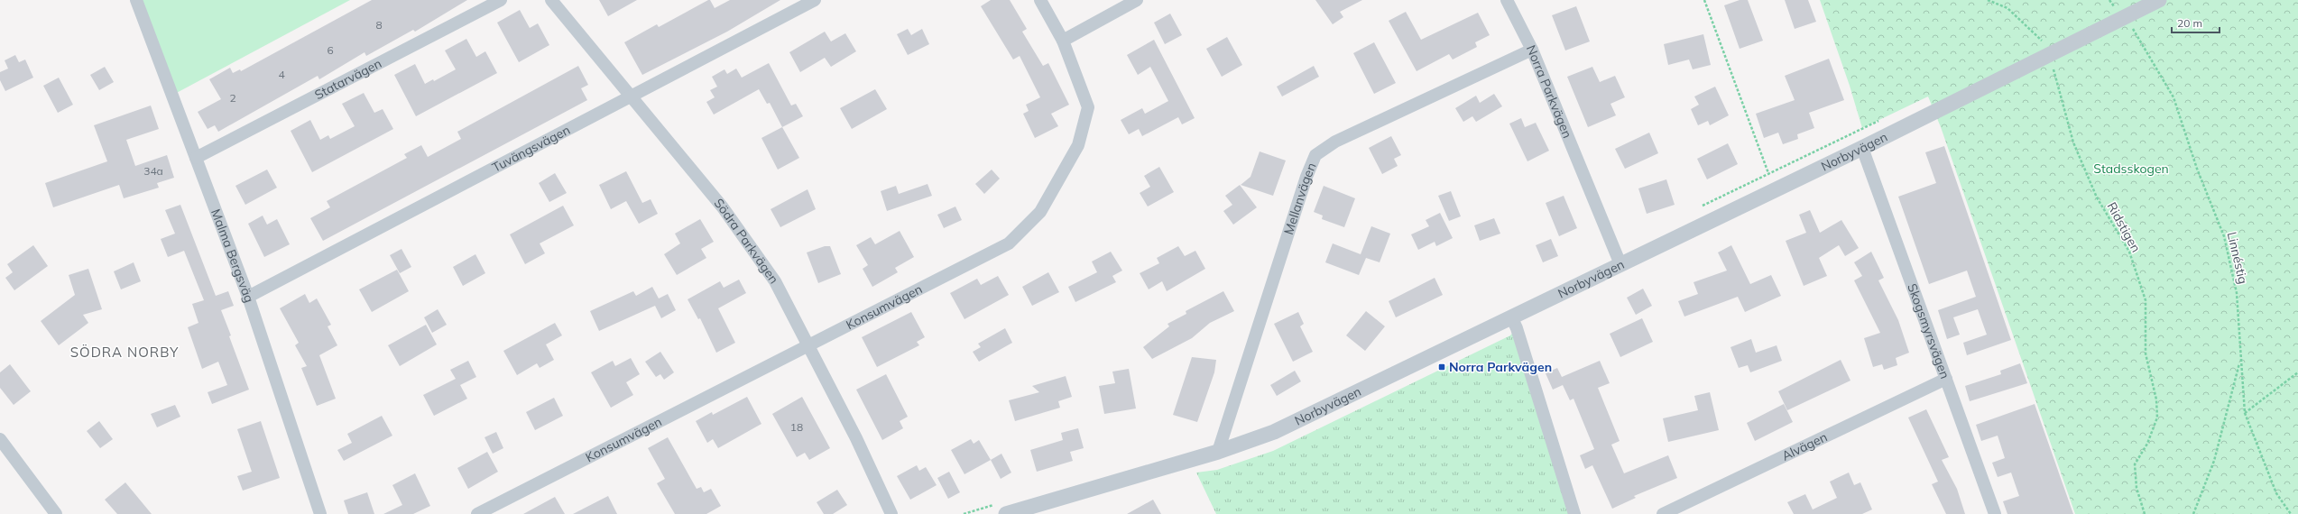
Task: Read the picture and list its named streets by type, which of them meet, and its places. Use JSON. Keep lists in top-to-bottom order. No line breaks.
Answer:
{"streets":{"street":["Statarvägen","Norra Parkvägen","Tuvängsvägen","Norbyvägen","Mellanvägen","Södra Parkvägen","Malma Bergsväg","Konsumvägen","Skogsmyrsvägen","Alvägen"],"path":["Ridstigen","Linnéstig"]},"crossings":[["Statarvägen","Malma Bergsväg"],["Norra Parkvägen","Norbyvägen"],["Norra Parkvägen","Mellanvägen"],["Tuvängsvägen","Södra Parkvägen"],["Tuvängsvägen","Malma Bergsväg"],["Norbyvägen","Mellanvägen"],["Norbyvägen","Ridstigen"],["Norbyvägen","Linnéstig"],["Norbyvägen","Skogsmyrsvägen"],["Södra Parkvägen","Konsumvägen"],["Skogsmyrsvägen","Alvägen"]],"districts":["SÖDRA NORBY"],"parks":["Stadsskogen"],"places":{"transit":["Norra Parkvägen"]},"house_numbers":["8","6","4","2","34a","18"],"scale_bar":"20 m"}
